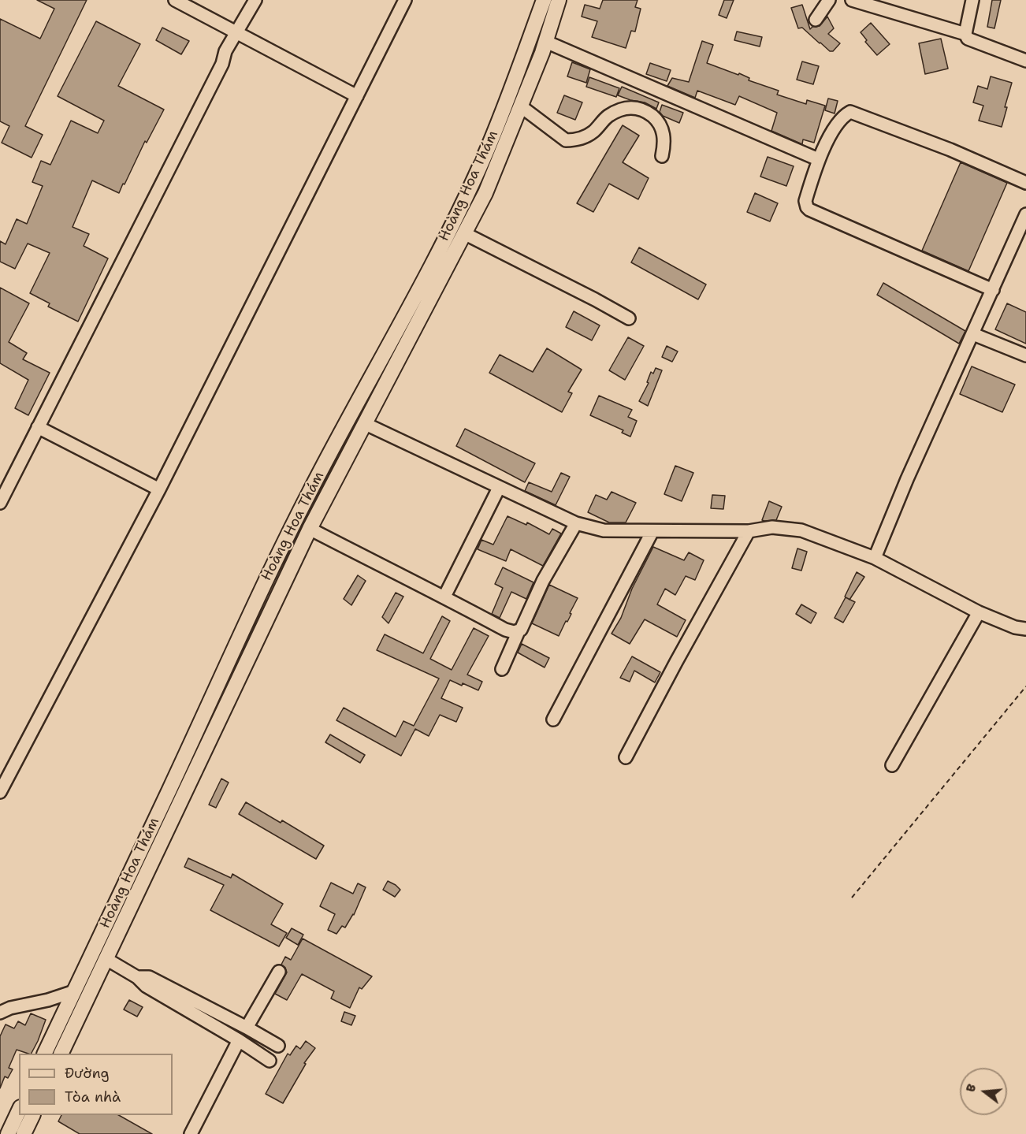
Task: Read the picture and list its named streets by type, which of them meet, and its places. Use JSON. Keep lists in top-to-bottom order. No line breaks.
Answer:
{"streets":{"main road":["Hoàng Hoa Thám"]},"legend":["Đường","Tòa nhà"],"north":"left"}
